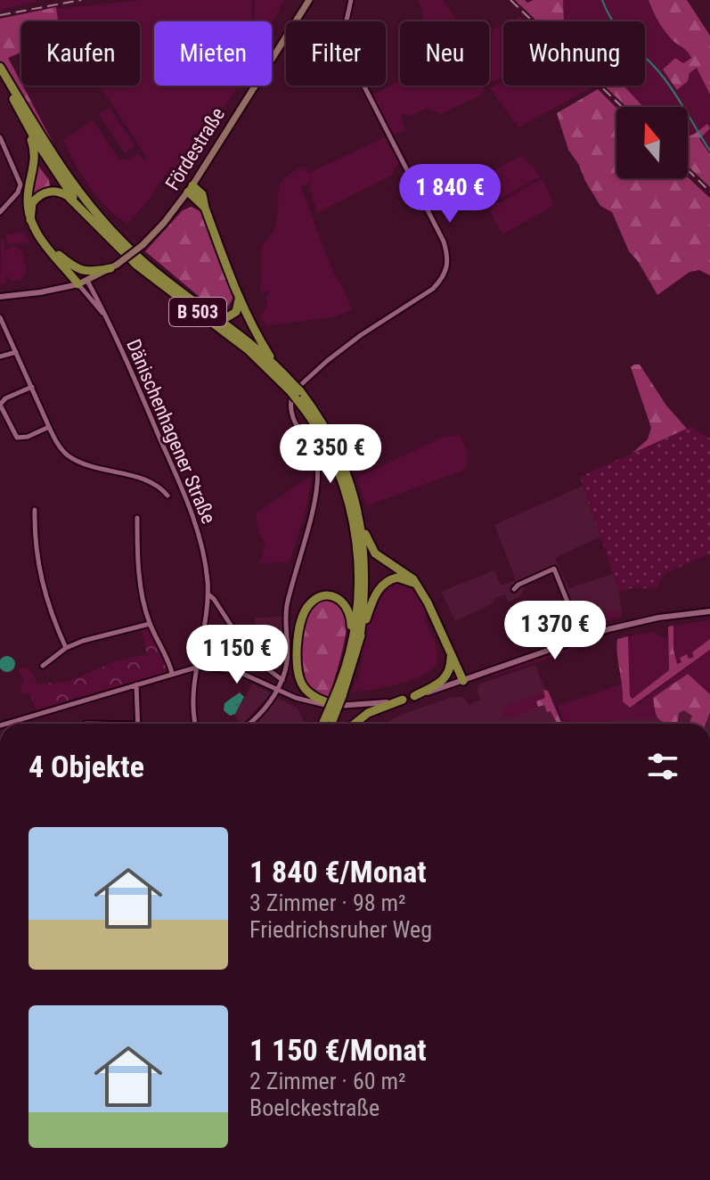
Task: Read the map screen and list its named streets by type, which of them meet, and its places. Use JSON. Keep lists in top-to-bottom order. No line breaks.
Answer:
{"streets":{"highway":["B 503"],"main road":["Fördestraße"],"street":["Dänischenhagener Straße"]},"crossings":[["Fördestraße","Dänischenhagener Straße"]],"north":"top","page":{"chip":["Kaufen","Mieten","Filter","Neu","Wohnung"],"price":["1 840 €","2 350 €","1 370 €","1 150 €"],"heading":"4 Objekte","list":[{"name":"1 840 €/Monat","note":"3 Zimmer · 98 m² · Friedrichsruher Weg"},{"name":"1 150 €/Monat","note":"2 Zimmer · 60 m² · Boelckestraße"}]}}
